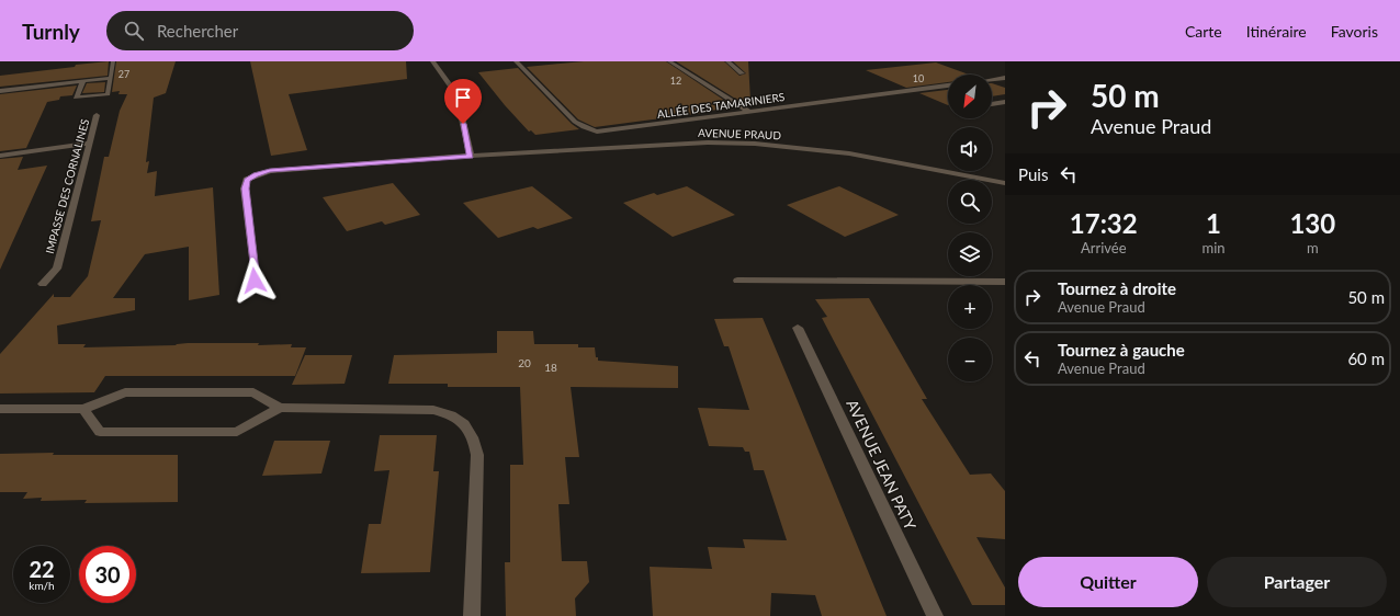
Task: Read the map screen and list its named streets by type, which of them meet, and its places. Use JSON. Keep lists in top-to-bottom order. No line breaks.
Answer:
{"streets":{"street":["ALLÉE DES TAMARINIERS","AVENUE PRAUD","IMPASSE DES CORNALINES","AVENUE JEAN PATY"]},"house_numbers":["27","10","12","20","18"],"north":"bottom left","page":{"header":"Turnly","search":"Rechercher","nav":["Carte","Itinéraire","Favoris"],"turn":["50 m","Avenue Praud"],"map_buttons":["+","−"],"then":"Puis","eta":["17:32","Arrivée","1","min","130","m"],"list":[{"name":"Tournez à droite","note":"Avenue Praud","value":"50 m"},{"name":"Tournez à gauche","note":"Avenue Praud","value":"60 m"}],"speed":"22 km/h","limit":"30","buttons":["Quitter","Partager"]}}
